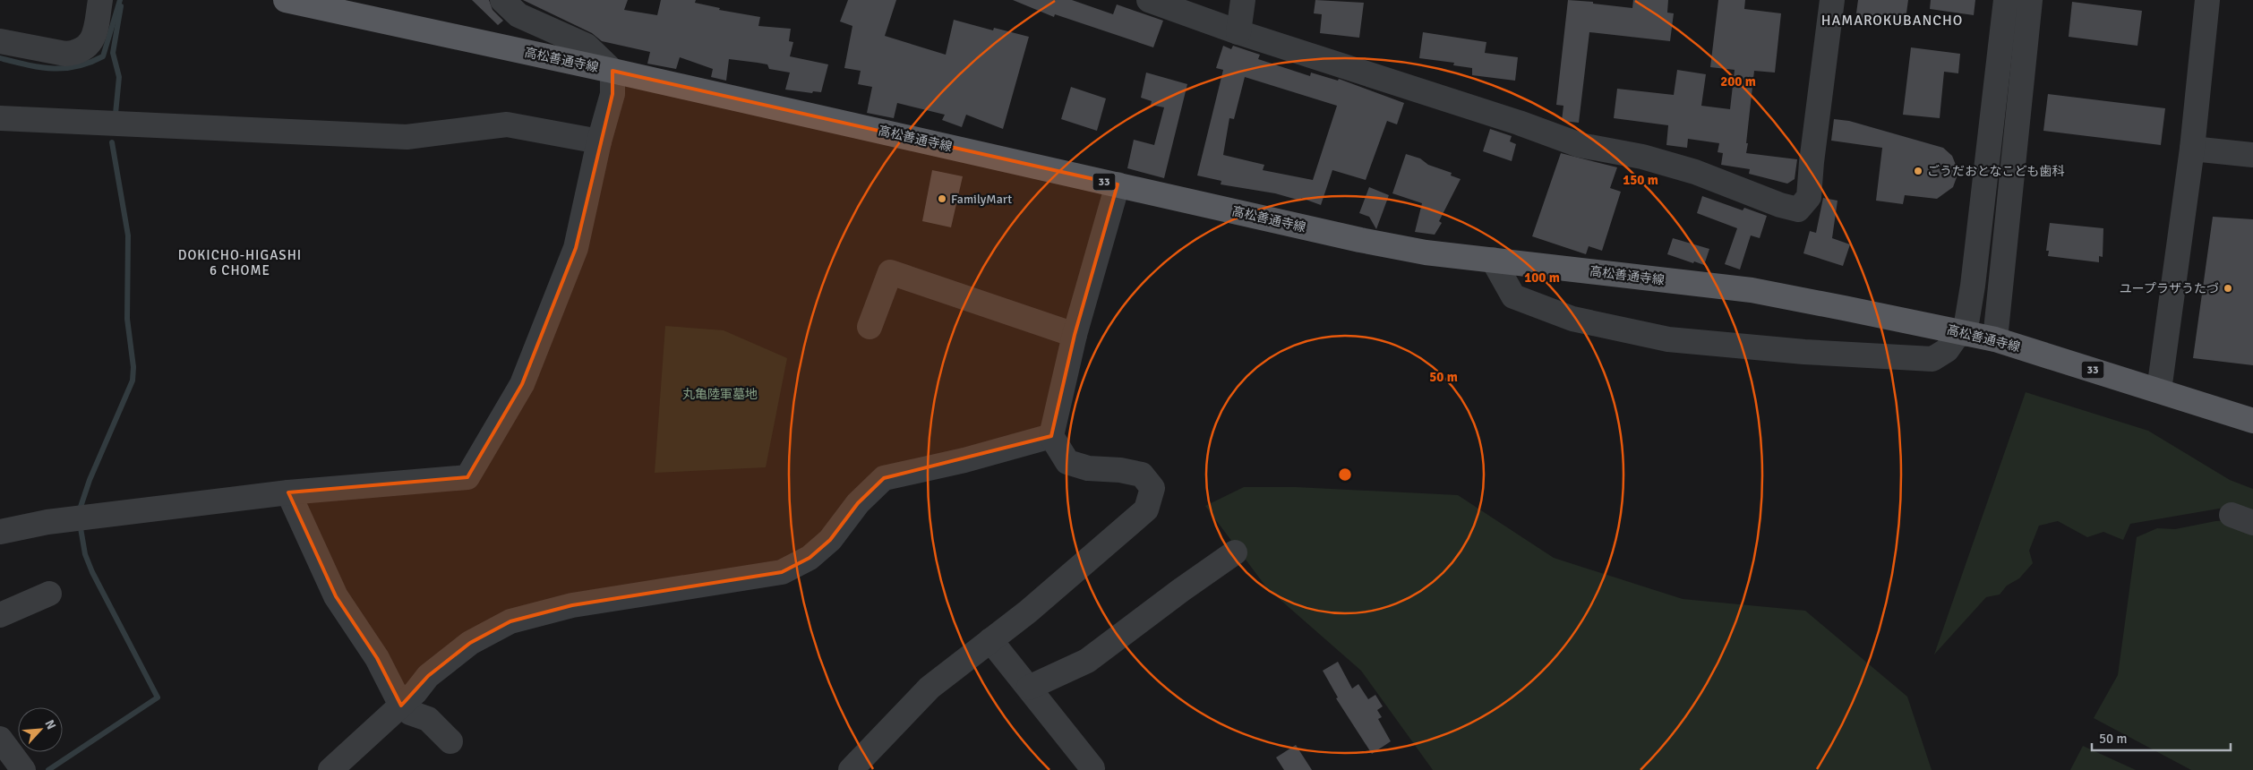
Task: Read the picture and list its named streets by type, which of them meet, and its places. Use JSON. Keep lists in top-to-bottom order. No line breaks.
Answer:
{"streets":{"main road":["高松善通寺線","33"]},"districts":["HAMAROKUBANCHO","DOKICHO-HIGASHI 6 CHOME"],"parks":["丸亀陸軍墓地"],"places":["ごうだおとなこども歯科","FamilyMart","ユープラザうたづ"],"scale_bar":"50 m","north":"top right","rings":["200 m","150 m","100 m","50 m"]}
